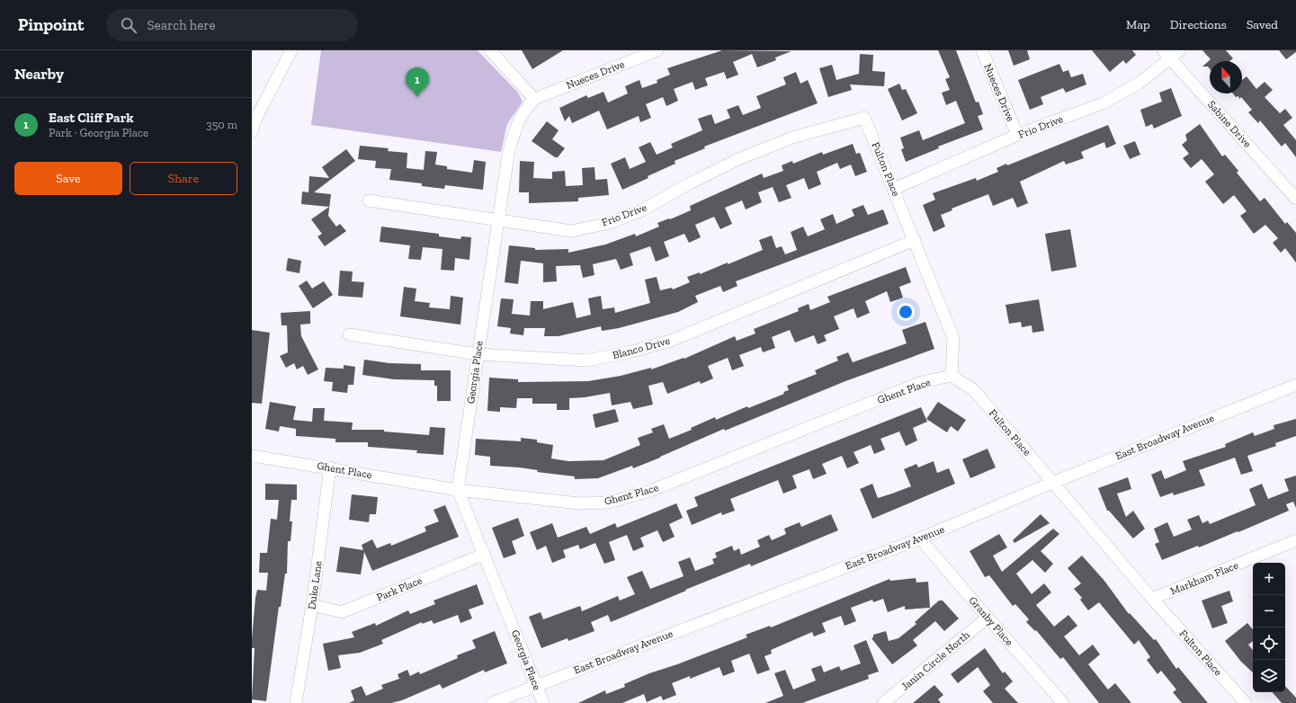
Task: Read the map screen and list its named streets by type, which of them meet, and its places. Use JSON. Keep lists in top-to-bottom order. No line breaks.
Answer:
{"streets":{"street":["Nueces Drive","Sabine Drive","Frio Drive","Fulton Place","Blanco Drive","Georgia Place","Ghent Place","East Broadway Avenue","Markham Place","Duke Lane","Park Place","Granby Place","Janin Circle North"]},"crossings":[["Nueces Drive","Frio Drive"],["Nueces Drive","Georgia Place"],["Sabine Drive","Frio Drive"],["Frio Drive","Fulton Place"],["Frio Drive","Georgia Place"],["Fulton Place","Blanco Drive"],["Fulton Place","Ghent Place"],["Fulton Place","East Broadway Avenue"],["Fulton Place","Markham Place"],["Blanco Drive","Georgia Place"],["Georgia Place","Ghent Place"],["Georgia Place","East Broadway Avenue"],["Georgia Place","Park Place"],["Ghent Place","Duke Lane"],["East Broadway Avenue","Granby Place"],["Duke Lane","Park Place"],["Granby Place","Janin Circle North"]],"north":"top","page":{"header":"Pinpoint","search":"Search here","nav":["Map","Directions","Saved"],"heading":"Nearby","pins":"1","list":[{"mark":"1","name":"East Cliff Park","note":"Park · Georgia Place","value":"350 m"}],"buttons":["Save","Share"],"map_buttons":["+","−"]}}
